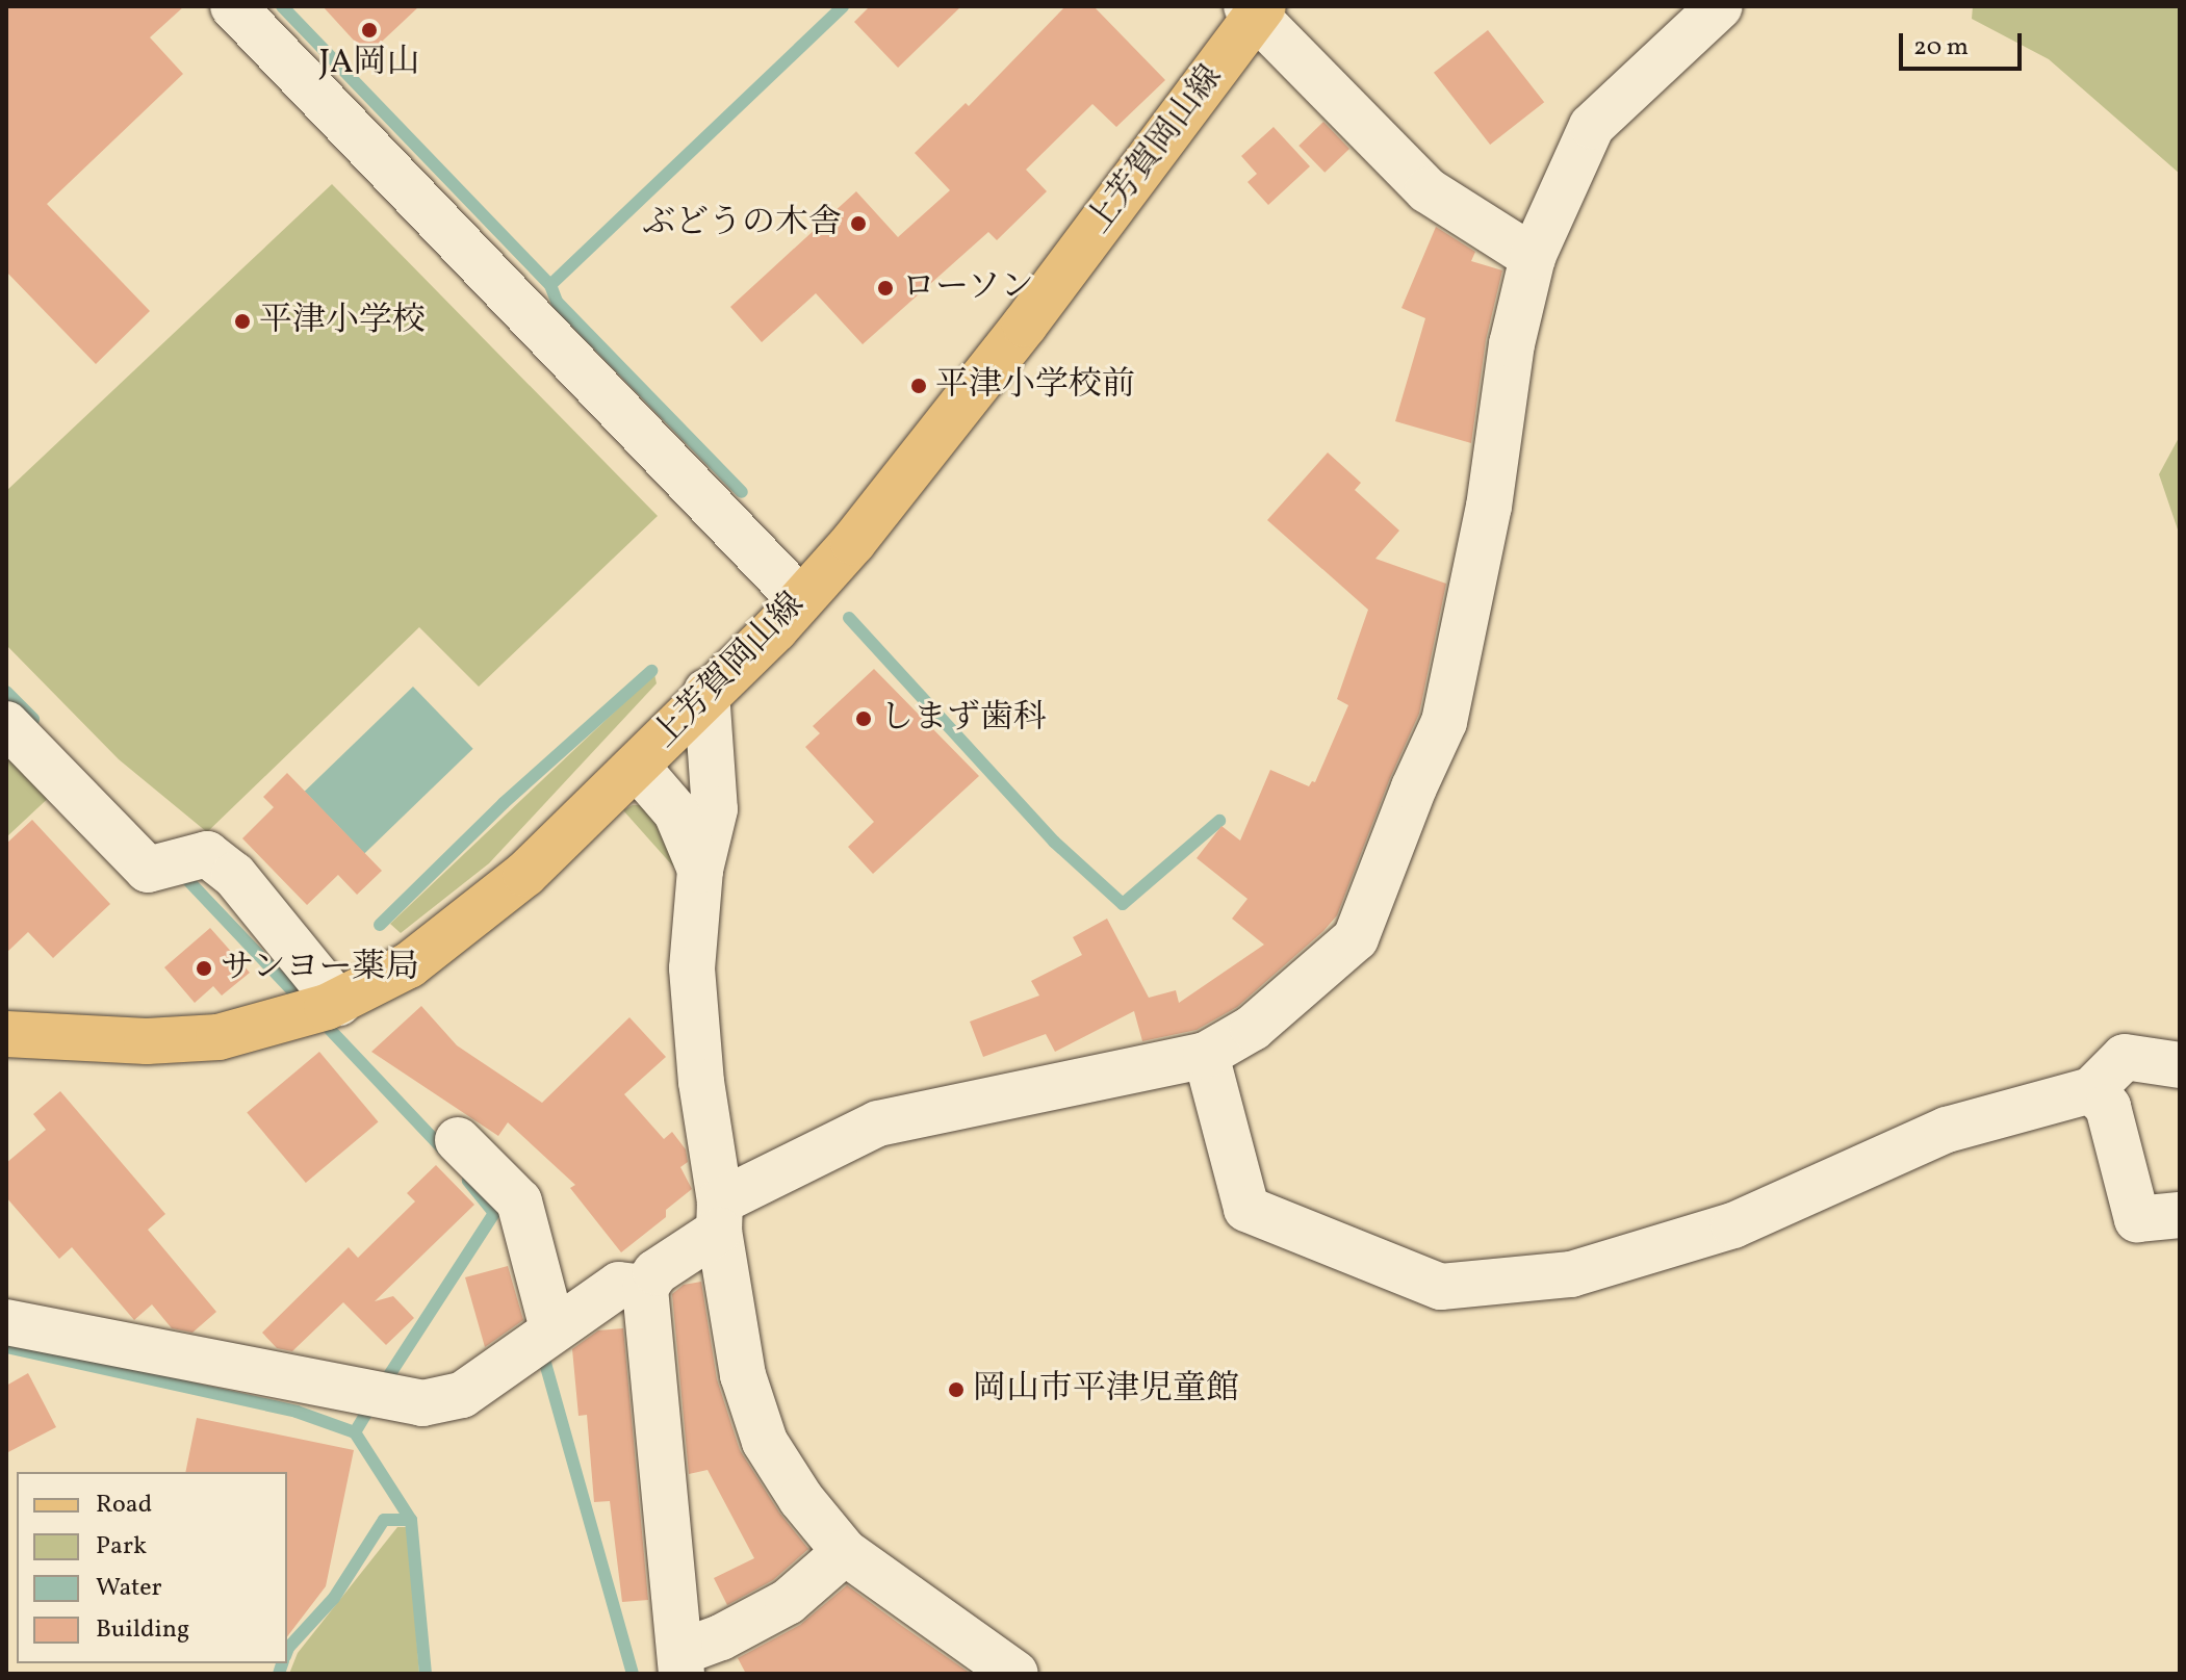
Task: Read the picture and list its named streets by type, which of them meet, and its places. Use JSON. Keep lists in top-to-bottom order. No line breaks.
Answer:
{"streets":{"main road":["上芳賀岡山線"]},"places":["JA岡山","ぶどうの木舎","ローソン","平津小学校","平津小学校前","しまず歯科","サンヨー薬局","岡山市平津児童館"],"legend":["Road","Park","Water","Building"],"scale_bar":"20 m"}
